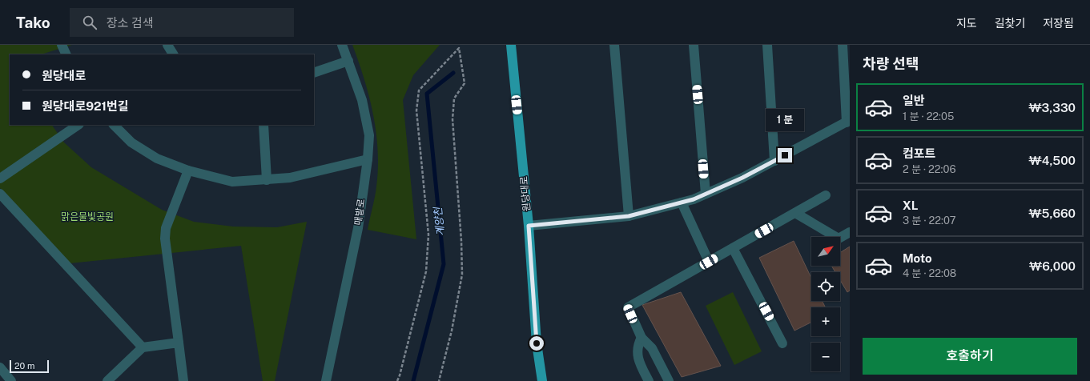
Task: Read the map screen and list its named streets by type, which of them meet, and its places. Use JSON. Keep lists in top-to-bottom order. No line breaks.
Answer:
{"streets":{"main road":["원당대로"],"street":["매밭로"]},"water":["계양천"],"parks":["맑은물빛공원"],"scale_bar":"20 m","north":"top right","page":{"header":"Tako","search":"장소 검색","nav":["지도","길찾기","저장됨"],"heading":"차량 선택","banner":["원당대로","원당대로921번길"],"list":[{"name":"일반","note":"1 분 · 22:05","value":"₩3,330"},{"name":"컴포트","note":"2 분 · 22:06","value":"₩4,500"},{"name":"XL","note":"3 분 · 22:07","value":"₩5,660"},{"name":"Moto","note":"4 분 · 22:08","value":"₩6,000"}],"bubble":"1 분","map_buttons":["+","−"],"buttons":"호출하기","scale":"20 m"}}
